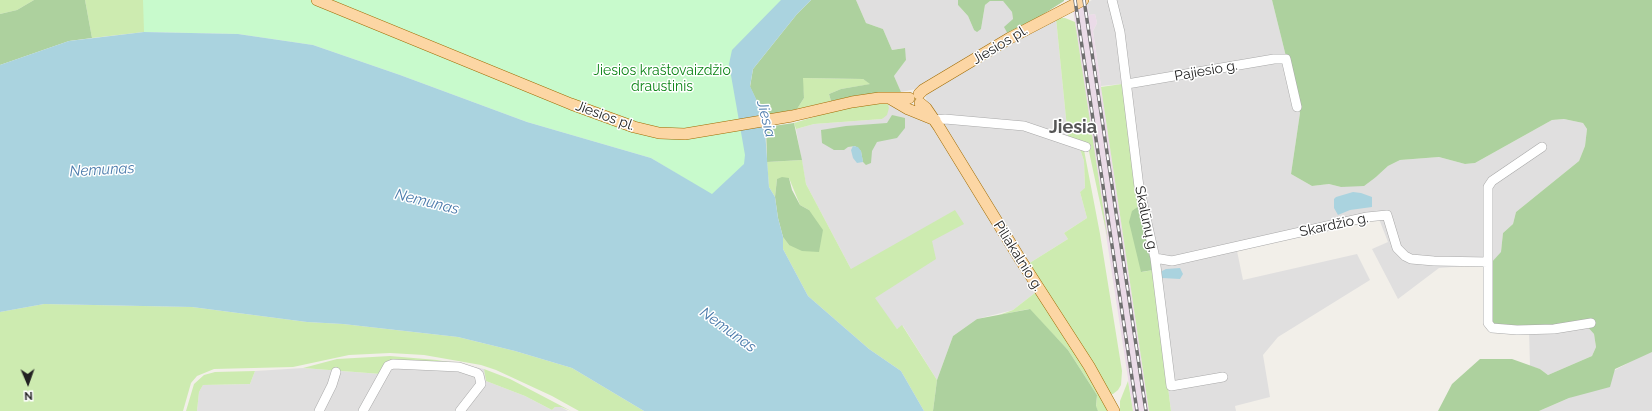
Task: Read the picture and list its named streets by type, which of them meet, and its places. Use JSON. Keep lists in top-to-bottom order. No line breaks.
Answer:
{"streets":{"main road":["Jiesios pl.","Piliakalnio g."],"street":["Pajiesio g.","Skalūnų g.","Skardžio g."]},"crossings":[["Jiesios pl.","Piliakalnio g."],["Pajiesio g.","Skalūnų g."],["Skalūnų g.","Skardžio g."]],"districts":["Jiesia"],"water":["Jiesia","Nemunas"],"parks":["Jiesios kraštovaizdžio draustinis"],"north":"bottom"}
